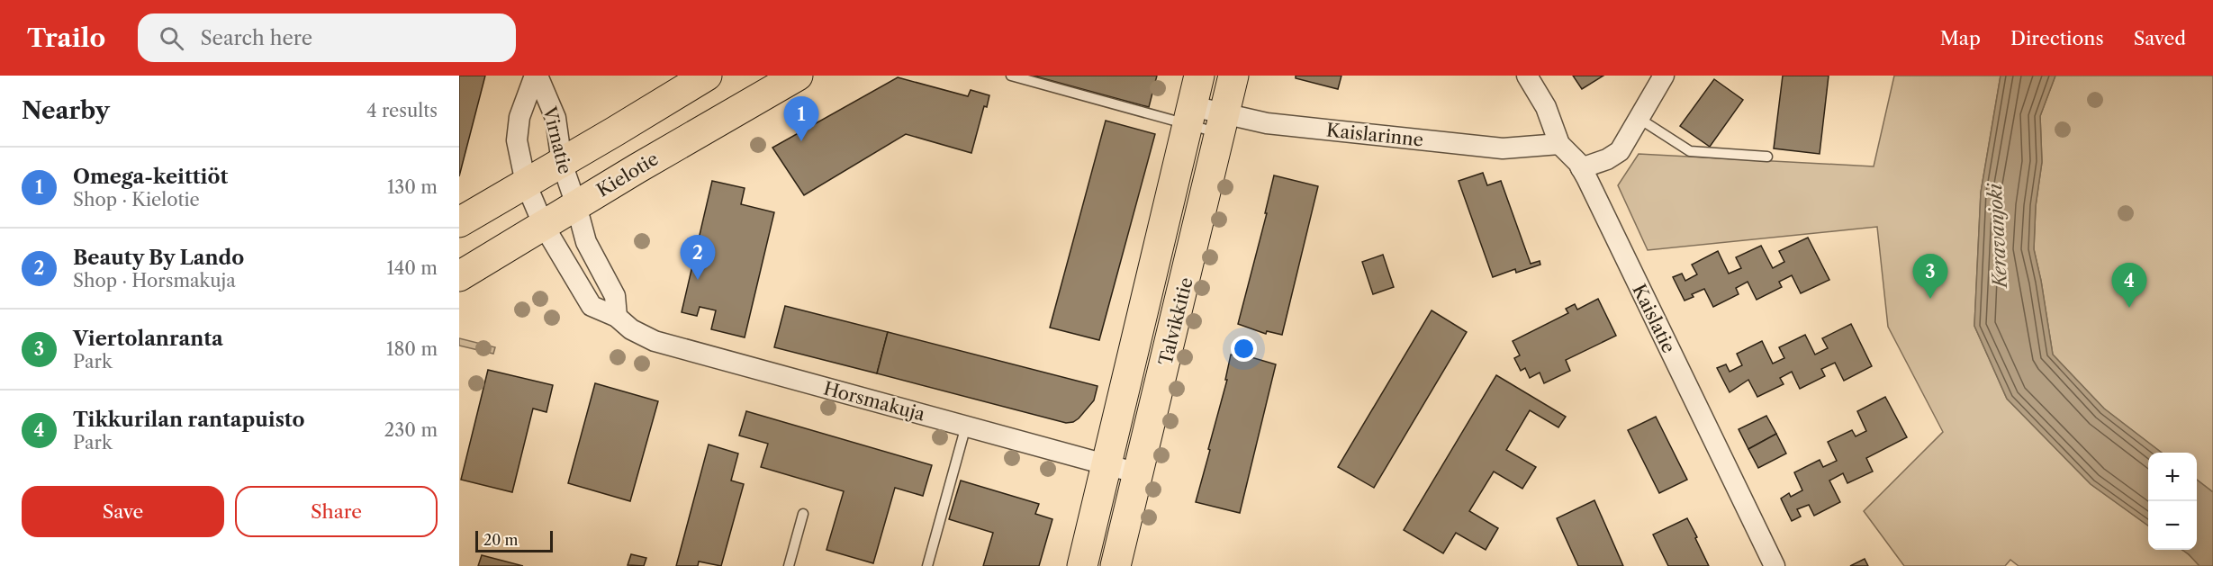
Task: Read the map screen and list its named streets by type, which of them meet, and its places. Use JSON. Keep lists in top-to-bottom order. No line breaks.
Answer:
{"streets":{"main road":["Kielotie","Talvikkitie"],"street":["Kaislarinne","Virnatie","Kaislatie","Horsmakuja"]},"crossings":[["Kaislarinne","Kaislatie"],["Kaislarinne","Talvikkitie"],["Virnatie","Kielotie"],["Virnatie","Horsmakuja"],["Kielotie","Horsmakuja"],["Talvikkitie","Horsmakuja"]],"water":["Keravanjoki"],"scale_bar":"20 m","page":{"header":"Trailo","search":"Search here","nav":["Map","Directions","Saved"],"heading":["Nearby","4 results"],"pins":["1","2","3","4"],"list":[{"mark":"1","name":"Omega-keittiöt","note":"Shop · Kielotie","value":"130 m"},{"mark":"2","name":"Beauty By Lando","note":"Shop · Horsmakuja","value":"140 m"},{"mark":"3","name":"Viertolanranta","note":"Park","value":"180 m"},{"mark":"4","name":"Tikkurilan rantapuisto","note":"Park","value":"230 m"}],"map_buttons":["+","−"],"buttons":["Save","Share"],"scale":"20 m"}}
